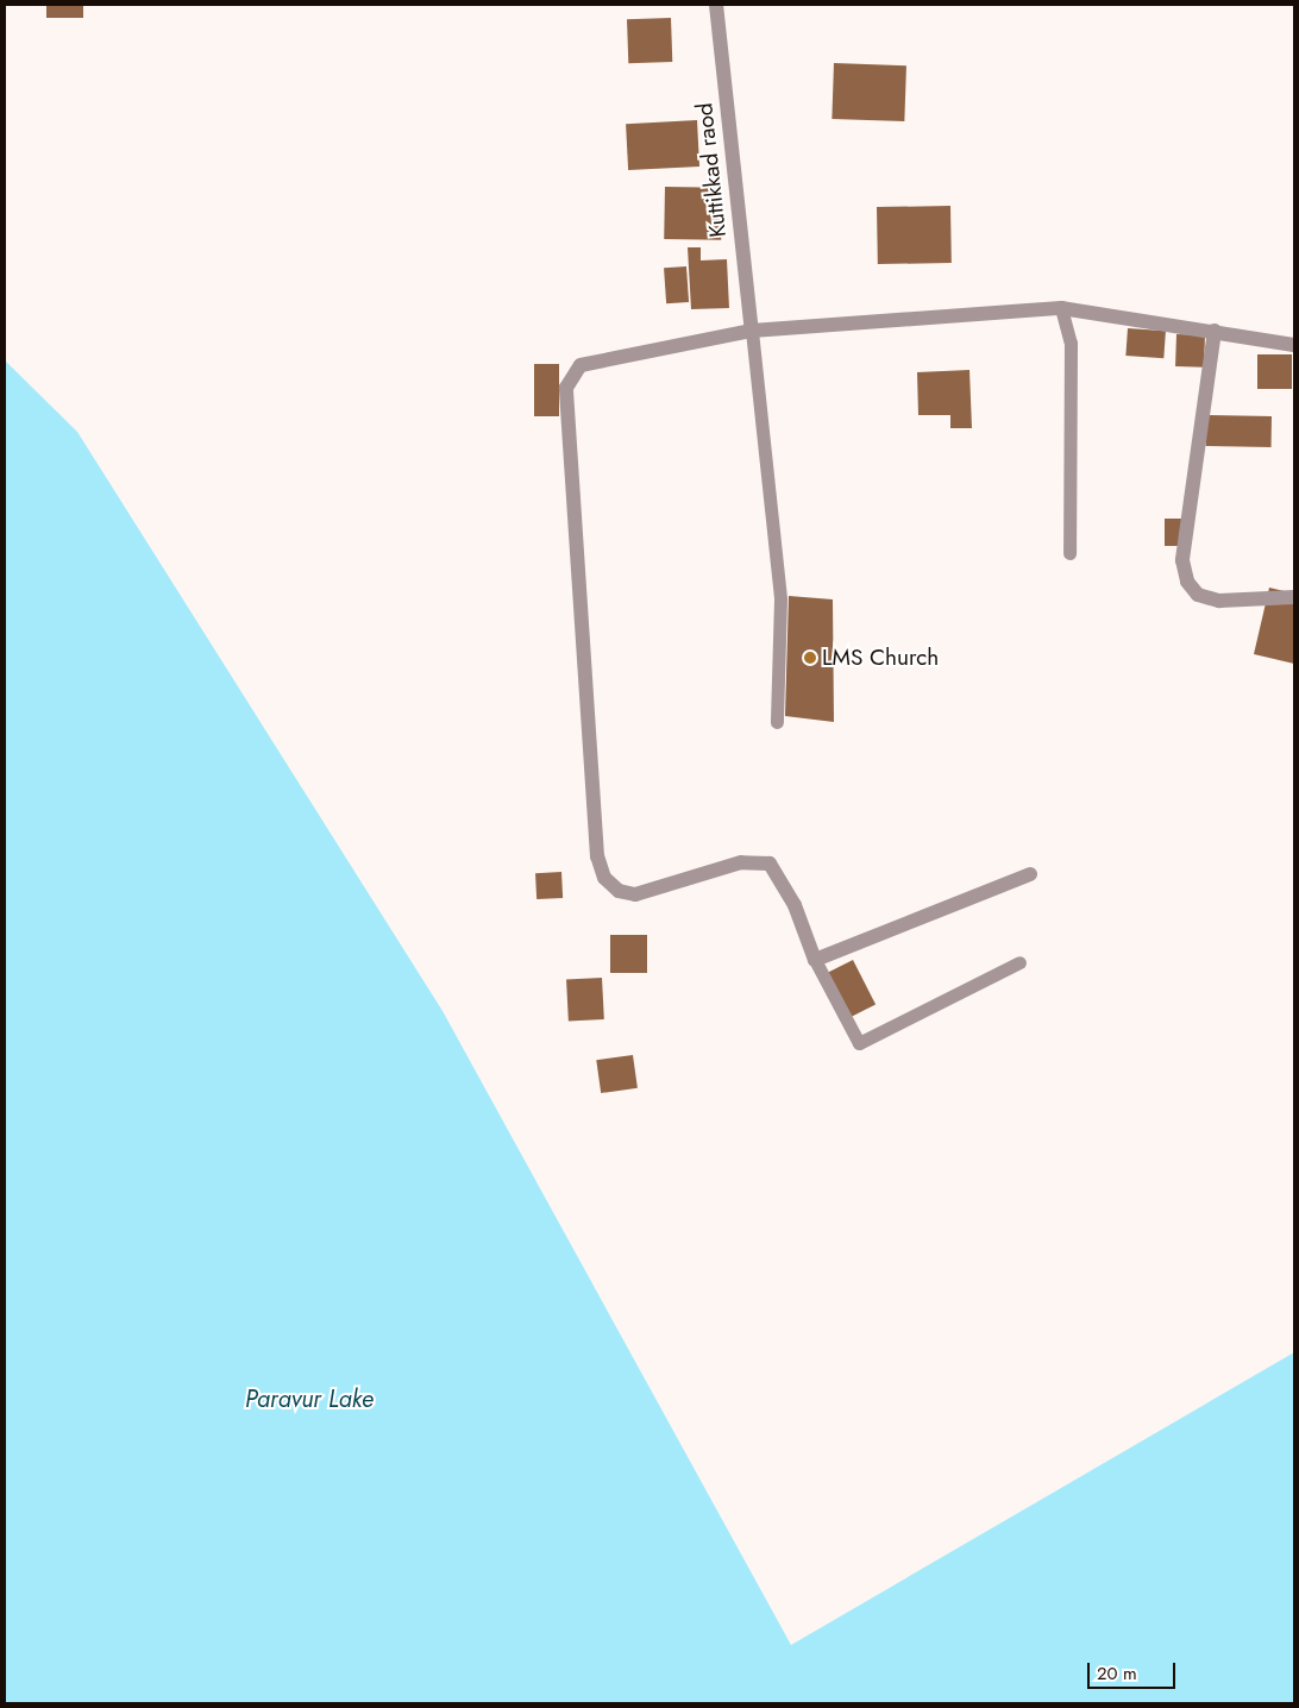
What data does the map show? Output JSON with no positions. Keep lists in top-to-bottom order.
{
  "streets": {
    "street": ["Kuttikkad raod"]
  },
  "water": ["Paravur Lake"],
  "places": ["LMS Church"],
  "scale_bar": "20 m"
}
